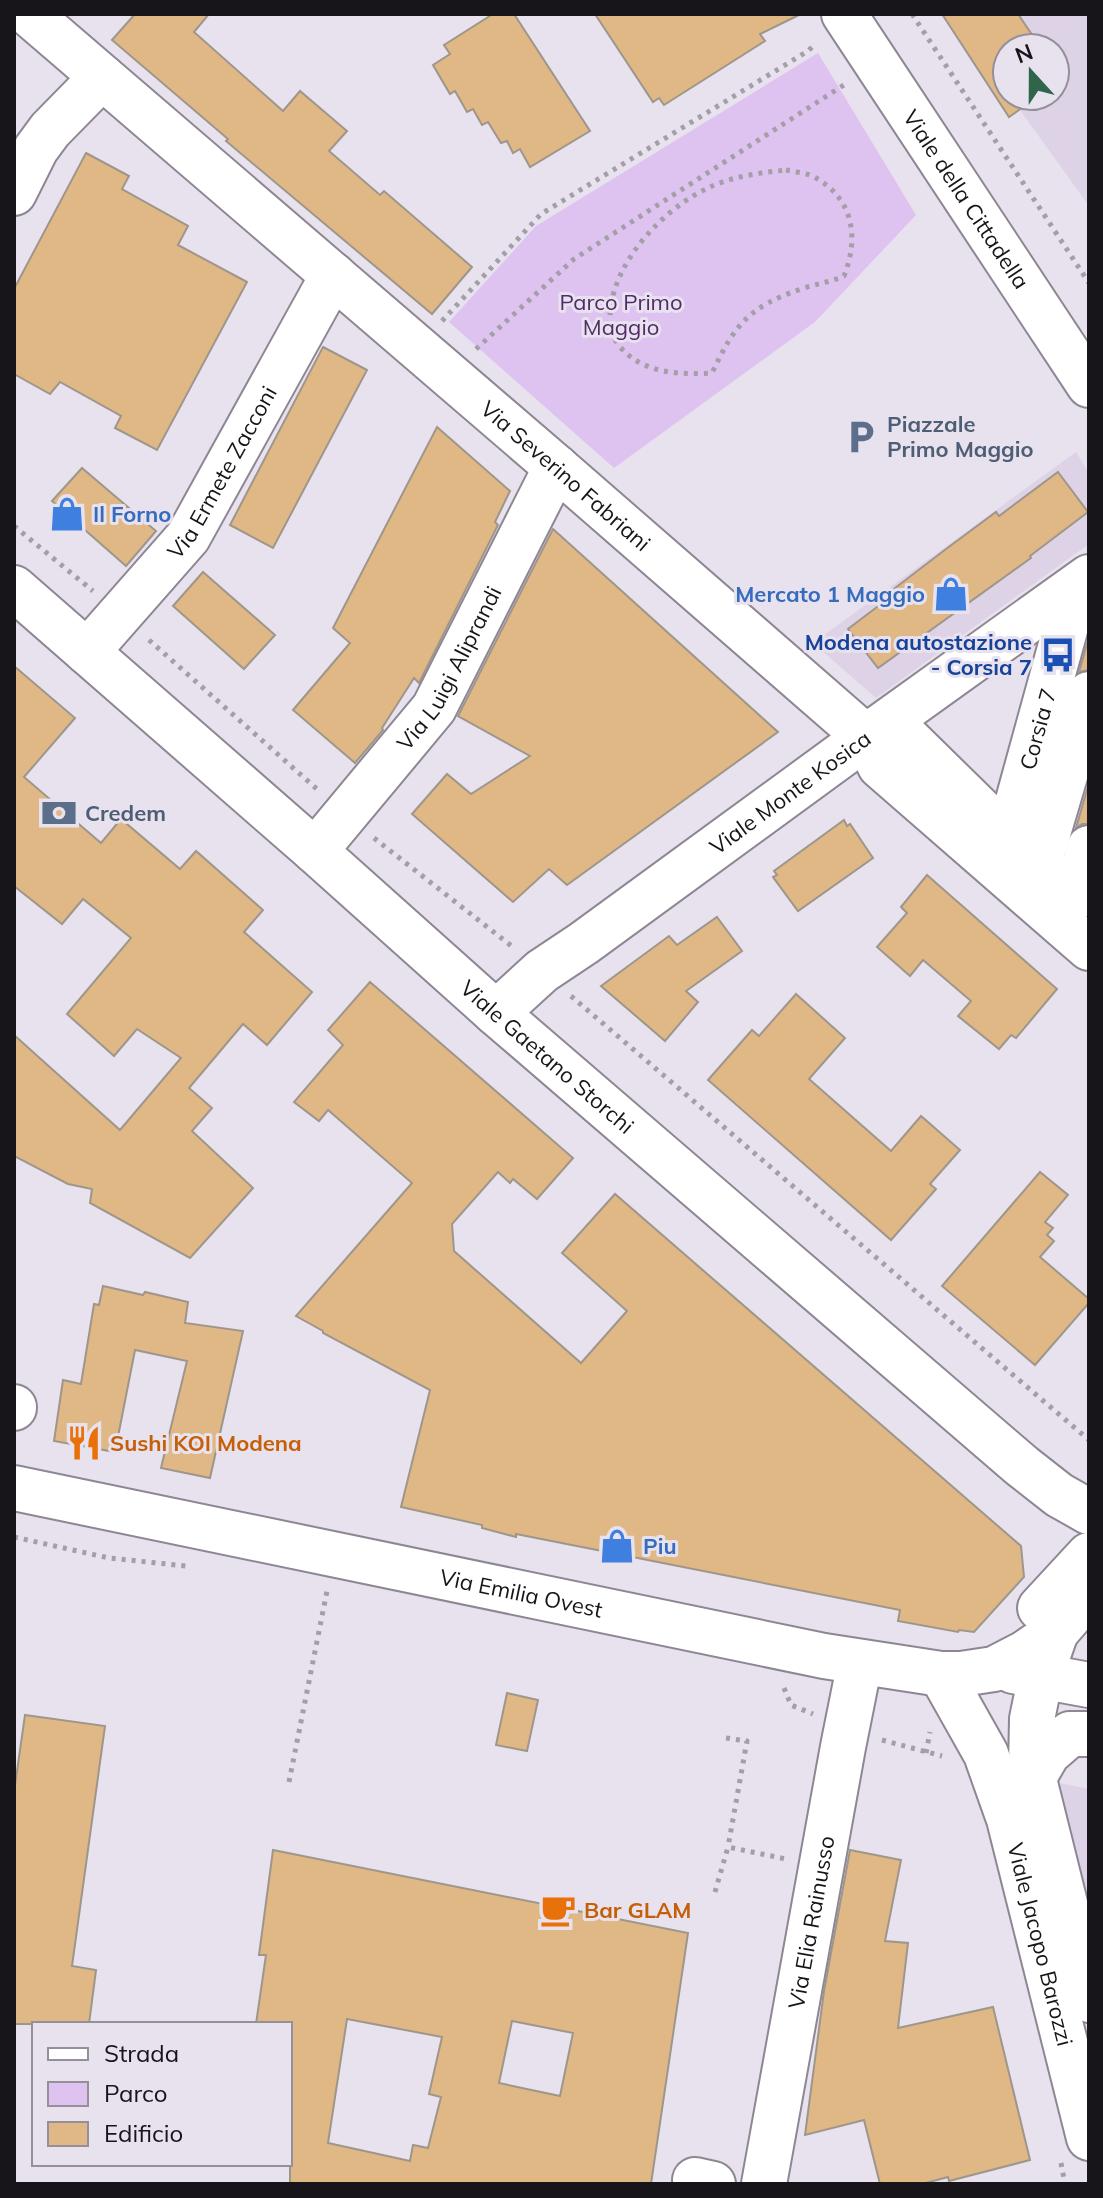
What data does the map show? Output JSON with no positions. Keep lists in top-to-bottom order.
{
  "streets": {
    "street": [
      "Viale della Cittadella",
      "Via Ermete Zacconi",
      "Via Severino Fabriani",
      "Via Luigi Aliprandi",
      "Corsia 7",
      "Viale Monte Kosica",
      "Viale Gaetano Storchi",
      "Via Emilia Ovest",
      "Via Elia Rainusso",
      "Viale Jacopo Barozzi"
    ]
  },
  "crossings": [
    ["Via Ermete Zacconi", "Via Severino Fabriani"],
    ["Via Ermete Zacconi", "Viale Gaetano Storchi"],
    ["Via Severino Fabriani", "Via Luigi Aliprandi"],
    ["Via Severino Fabriani", "Viale Monte Kosica"],
    ["Via Luigi Aliprandi", "Viale Gaetano Storchi"],
    ["Viale Monte Kosica", "Viale Gaetano Storchi"],
    ["Via Emilia Ovest", "Via Elia Rainusso"]
  ],
  "parks": ["Parco Primo Maggio"],
  "places": {
    "parking": ["Piazzale Primo Maggio"],
    "shop": ["Il Forno", "Mercato 1 Maggio", "Piu"],
    "bus stop": ["Modena autostazione - Corsia 7"],
    "bank": ["Credem"],
    "restaurant": ["Sushi KOI Modena"],
    "cafe": ["Bar GLAM"]
  },
  "legend": ["Strada", "Parco", "Edificio"],
  "north": "top"
}
